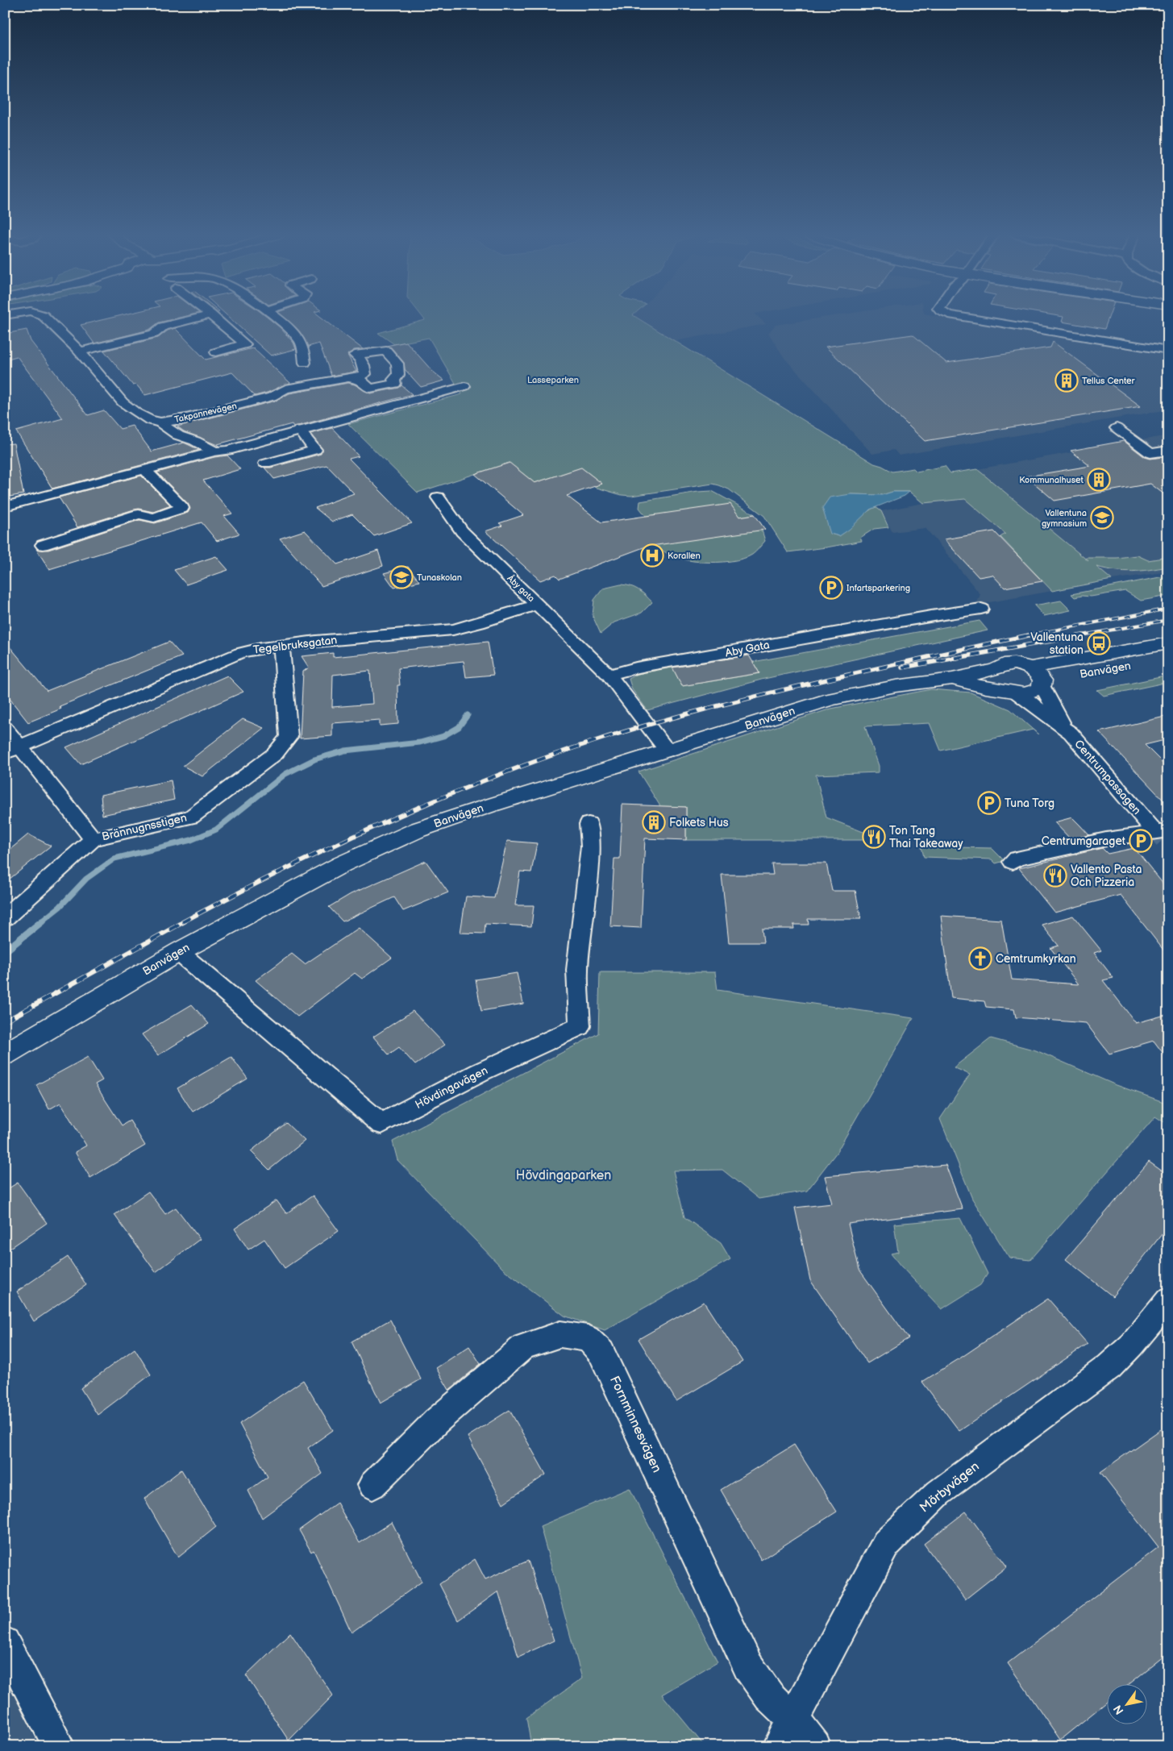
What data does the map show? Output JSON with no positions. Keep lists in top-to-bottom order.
{
  "streets": {
    "street": [
      "Takpannevägen",
      "Åby gata",
      "Tegelbruksgatan",
      "Aby Gata",
      "Banvägen",
      "Centrumpassagen",
      "Brännugnsstigen",
      "Hövdingavägen",
      "Fornminnesvägen",
      "Mörbyvägen"
    ]
  },
  "crossings": [
    ["Åby gata", "Tegelbruksgatan"],
    ["Åby gata", "Aby Gata"],
    ["Tegelbruksgatan", "Brännugnsstigen"],
    ["Banvägen", "Centrumpassagen"],
    ["Banvägen", "Hövdingavägen"],
    ["Fornminnesvägen", "Mörbyvägen"]
  ],
  "parks": ["Lasseparken", "Hövdingaparken"],
  "places": {
    "building": ["Tellus Center", "Kommunalhuset", "Folkets Hus"],
    "school or university": ["Vallentuna gymnasium", "Tunaskolan"],
    "hospital": ["Korallen"],
    "parking": ["Infartsparkering", "Tuna Torg", "Centrumgaraget"],
    "bus stop": ["Vallentuna station"],
    "restaurant": ["Ton Tang Thai Takeaway", "Vallento Pasta Och Pizzeria"],
    "church": ["Cemtrumkyrkan"]
  },
  "north": "bottom left"
}
